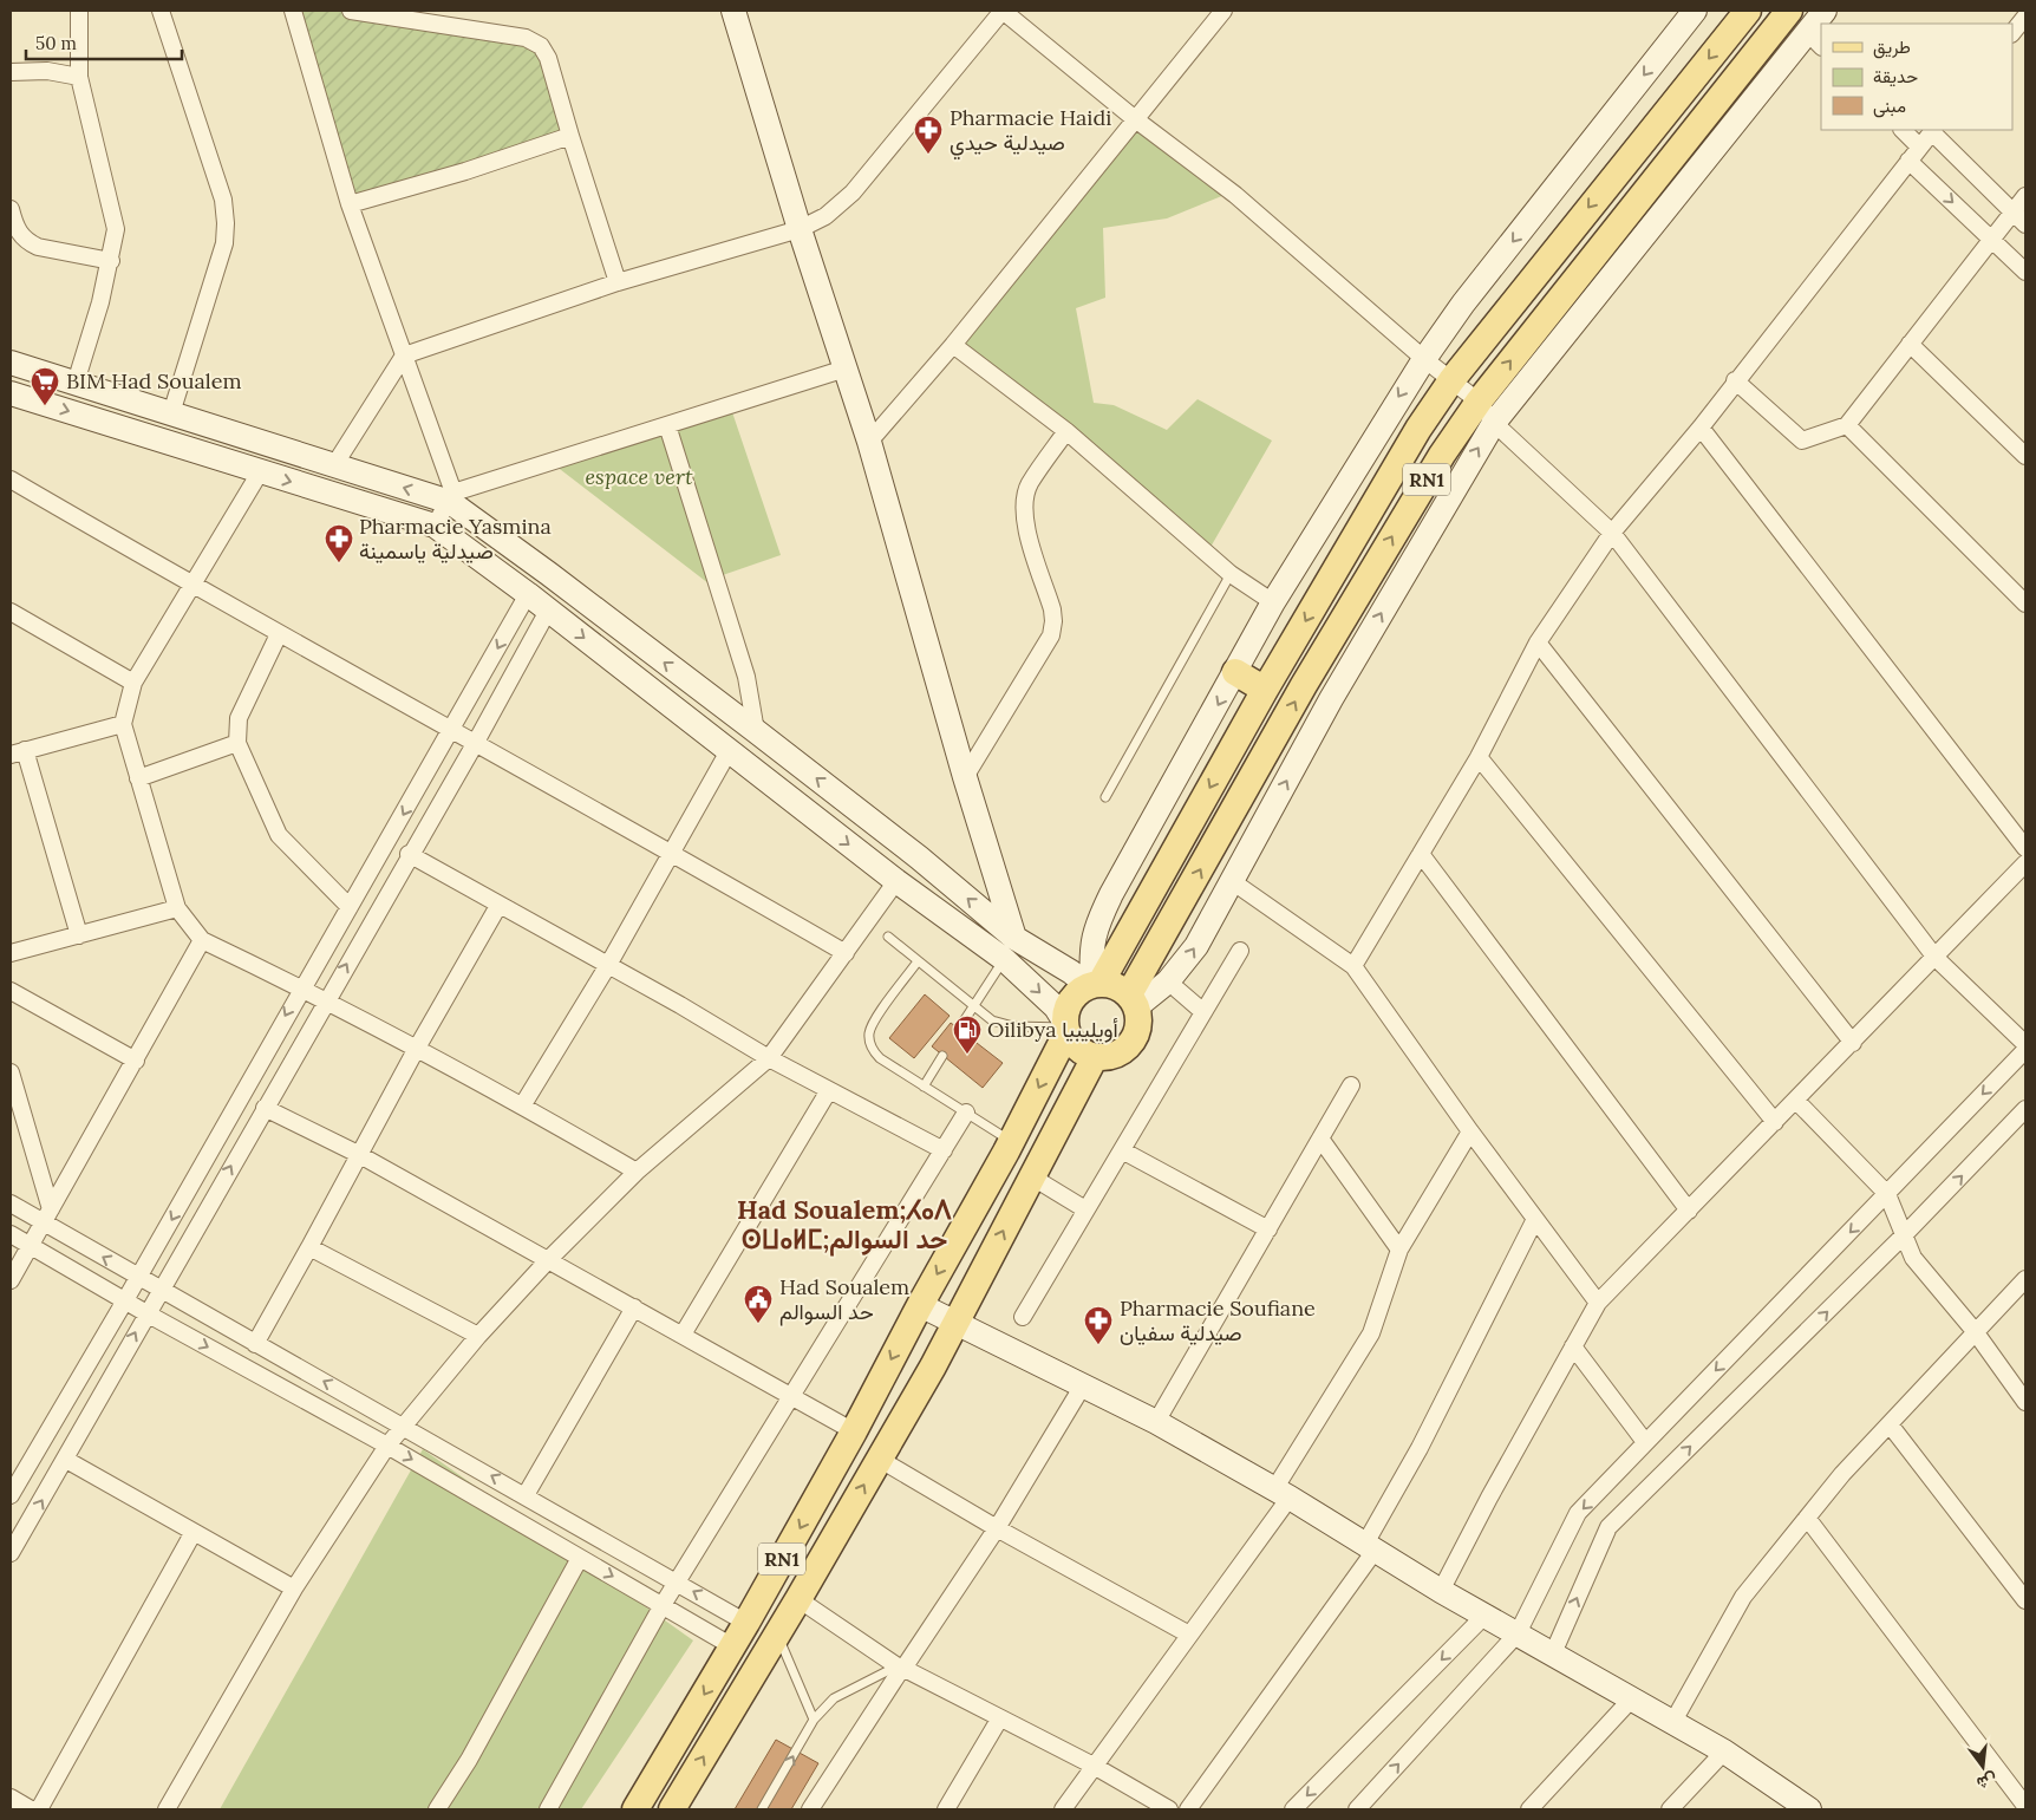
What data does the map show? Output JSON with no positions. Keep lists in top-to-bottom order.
{
  "streets": {
    "main road": ["RN1"]
  },
  "districts": ["Had Soualem;ⵃⴰⴷ ⵙⵡⴰⵍⵎ;حد السوالم"],
  "parks": ["espace vert"],
  "places": {
    "pharmacy": ["Pharmacie Haidi صيدلية حيدي", "Pharmacie Yasmina صيدلية ياسمينة", "Pharmacie Soufiane صيدلية سفيان"],
    "supermarket": ["BIM Had Soualem"],
    "fuel station": ["Oilibya أويليبيا"],
    "public building": ["Had Soualem حد السوالم"]
  },
  "legend": ["طريق", "حديقة", "مبنى"],
  "scale_bar": "50 m",
  "north": "bottom"
}
